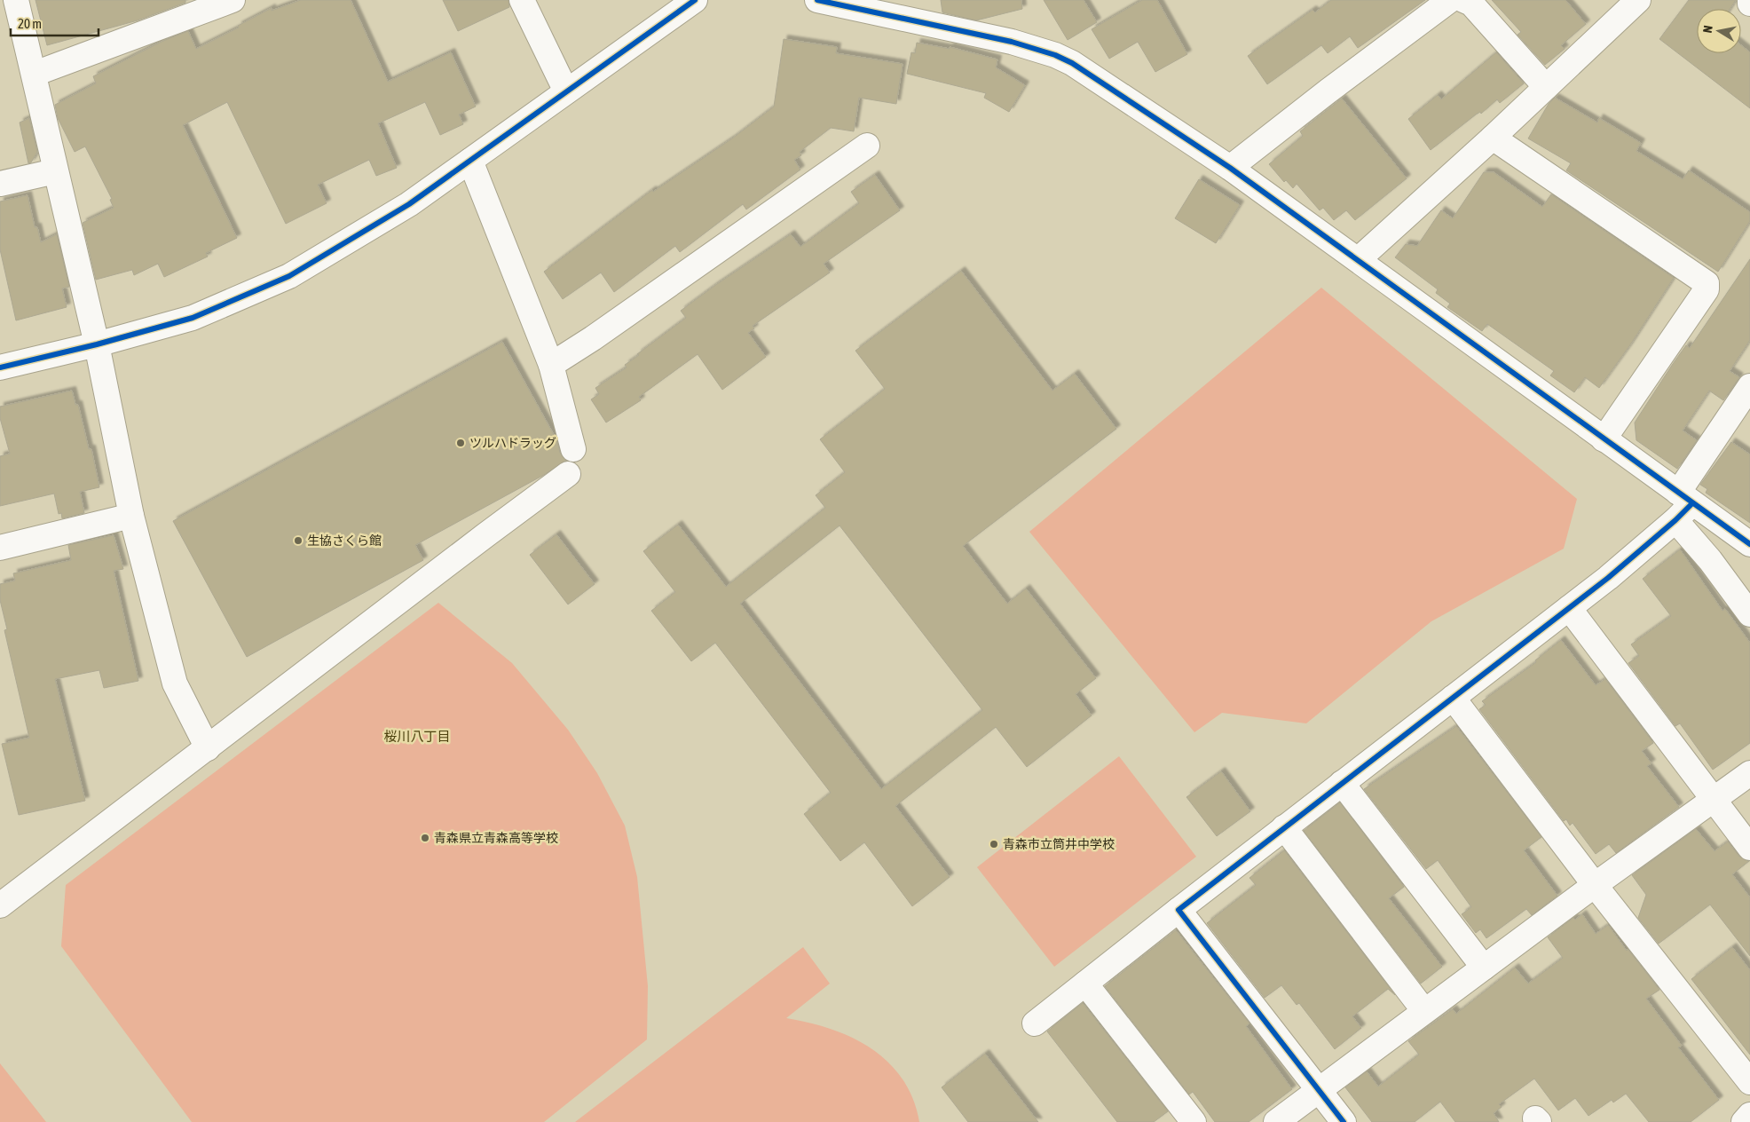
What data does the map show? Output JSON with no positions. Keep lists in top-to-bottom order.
{
  "districts": ["桜川八丁目"],
  "places": [
    "ツルハドラッグ",
    "生協さくら館",
    "青森県立青森高等学校",
    "青森市立筒井中学校"
  ],
  "scale_bar": "20 m",
  "north": "left"
}
